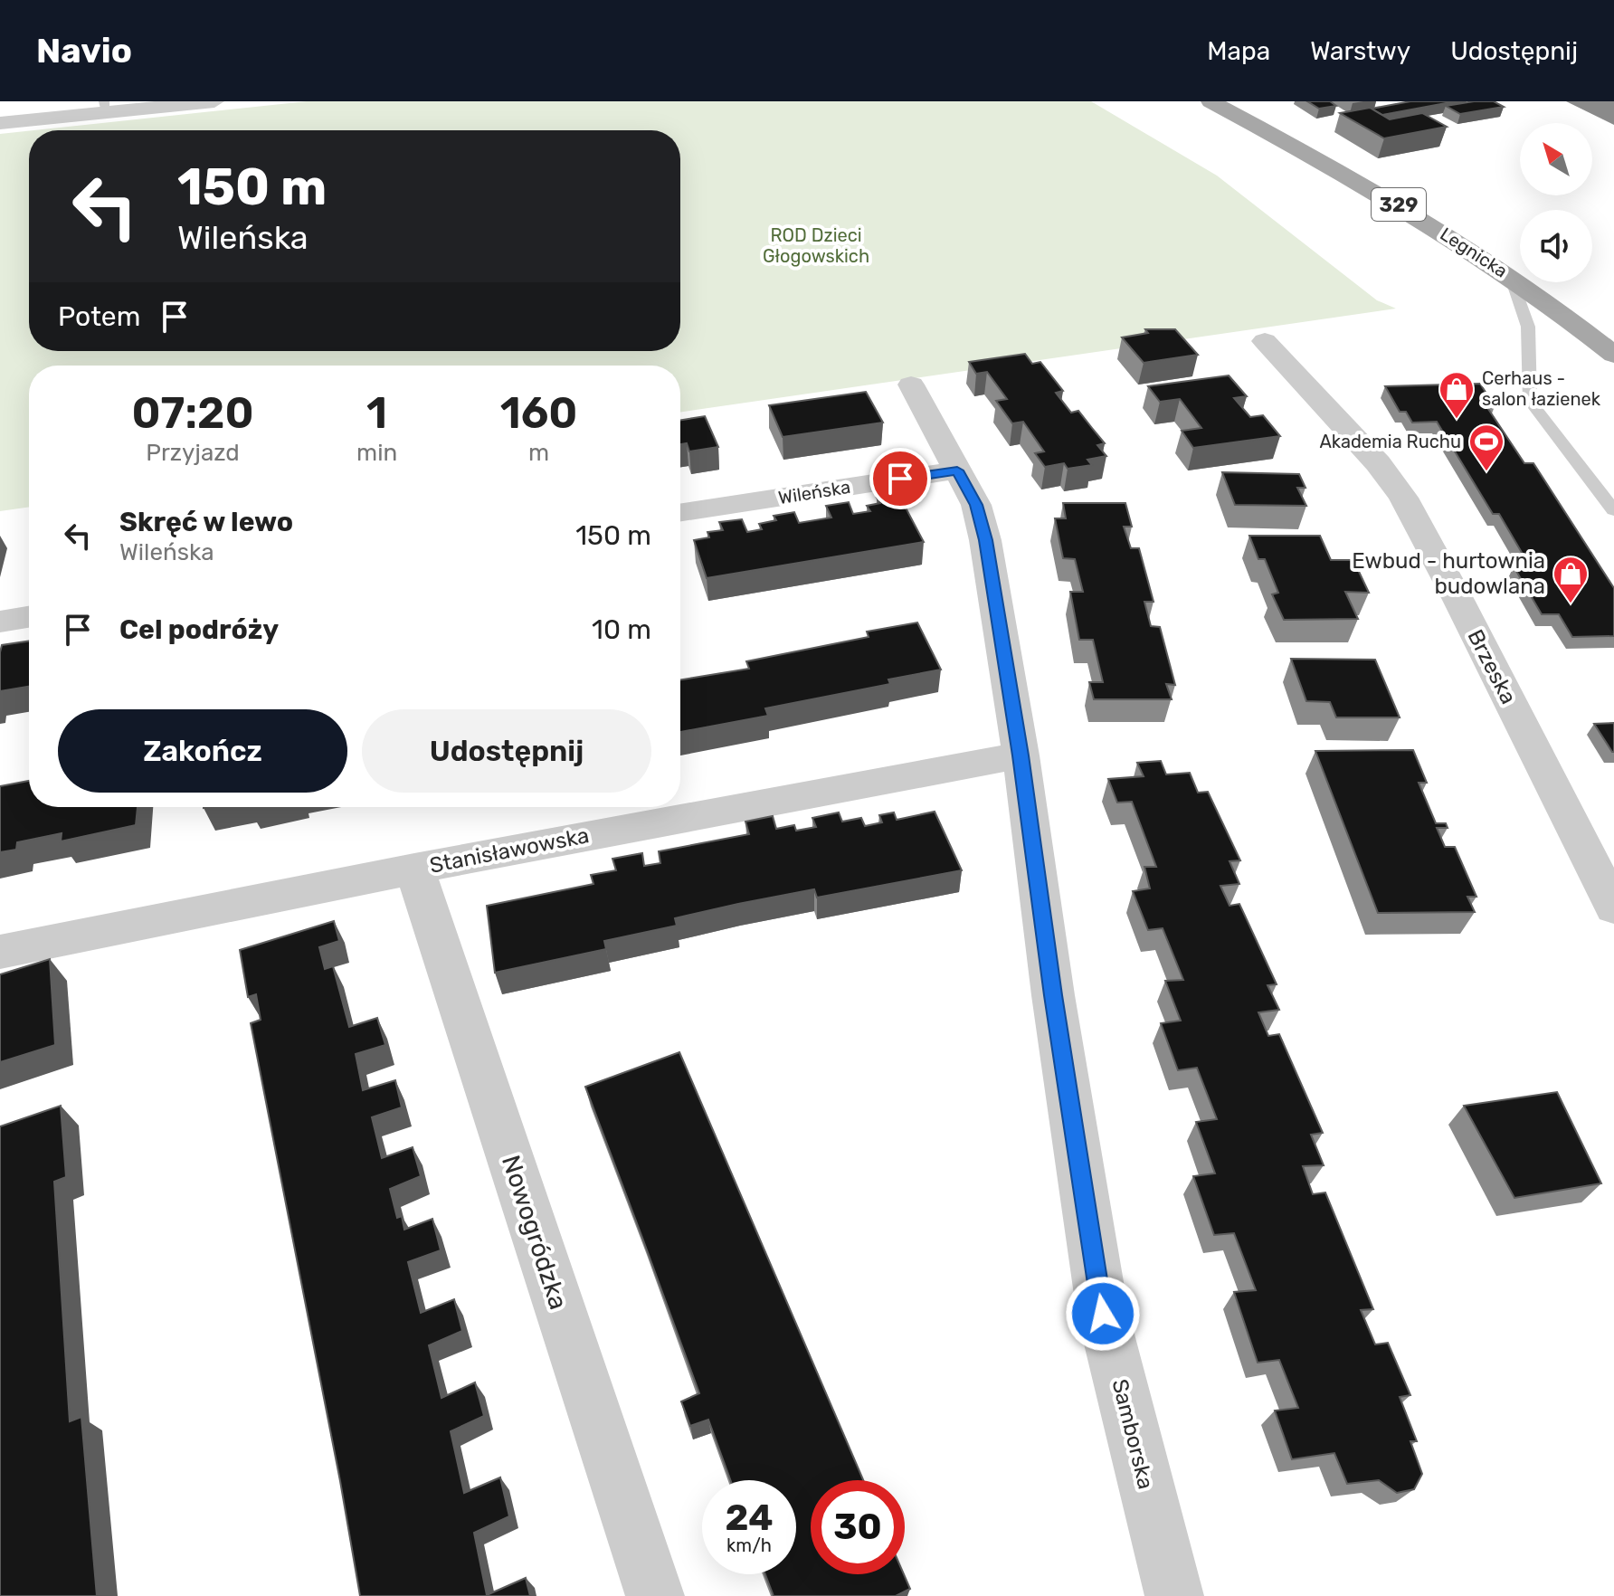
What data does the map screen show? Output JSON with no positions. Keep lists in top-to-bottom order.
{
  "streets": {
    "main road": ["329", "Legnicka"],
    "street": [
      "Wileńska",
      "Brzeska",
      "Stanisławowska",
      "Nowogródzka",
      "Samborska"
    ]
  },
  "crossings": [
    ["Wileńska", "Samborska"],
    ["Stanisławowska", "Nowogródzka"],
    ["Stanisławowska", "Samborska"]
  ],
  "parks": ["ROD Dzieci Głogowskich"],
  "places": {
    "shop": ["Cerhaus - salon łazienek", "Ewbud - hurtownia budowlana"],
    "sports": ["Akademia Ruchu"]
  },
  "north": "top left",
  "page": {
    "header": "Navio",
    "nav": ["Mapa", "Warstwy", "Udostępnij"],
    "turn": ["150 m", "Wileńska"],
    "then": "Potem",
    "eta": [
      "07:20",
      "Przyjazd",
      "1",
      "min",
      "160",
      "m"
    ],
    "list": [
      {
        "name": "Skręć w lewo",
        "note": "Wileńska",
        "value": "150 m"
      },
      {
        "name": "Cel podróży",
        "value": "10 m"
      }
    ],
    "buttons": ["Zakończ", "Udostępnij"],
    "speed": "24 km/h",
    "limit": "30"
  }
}
